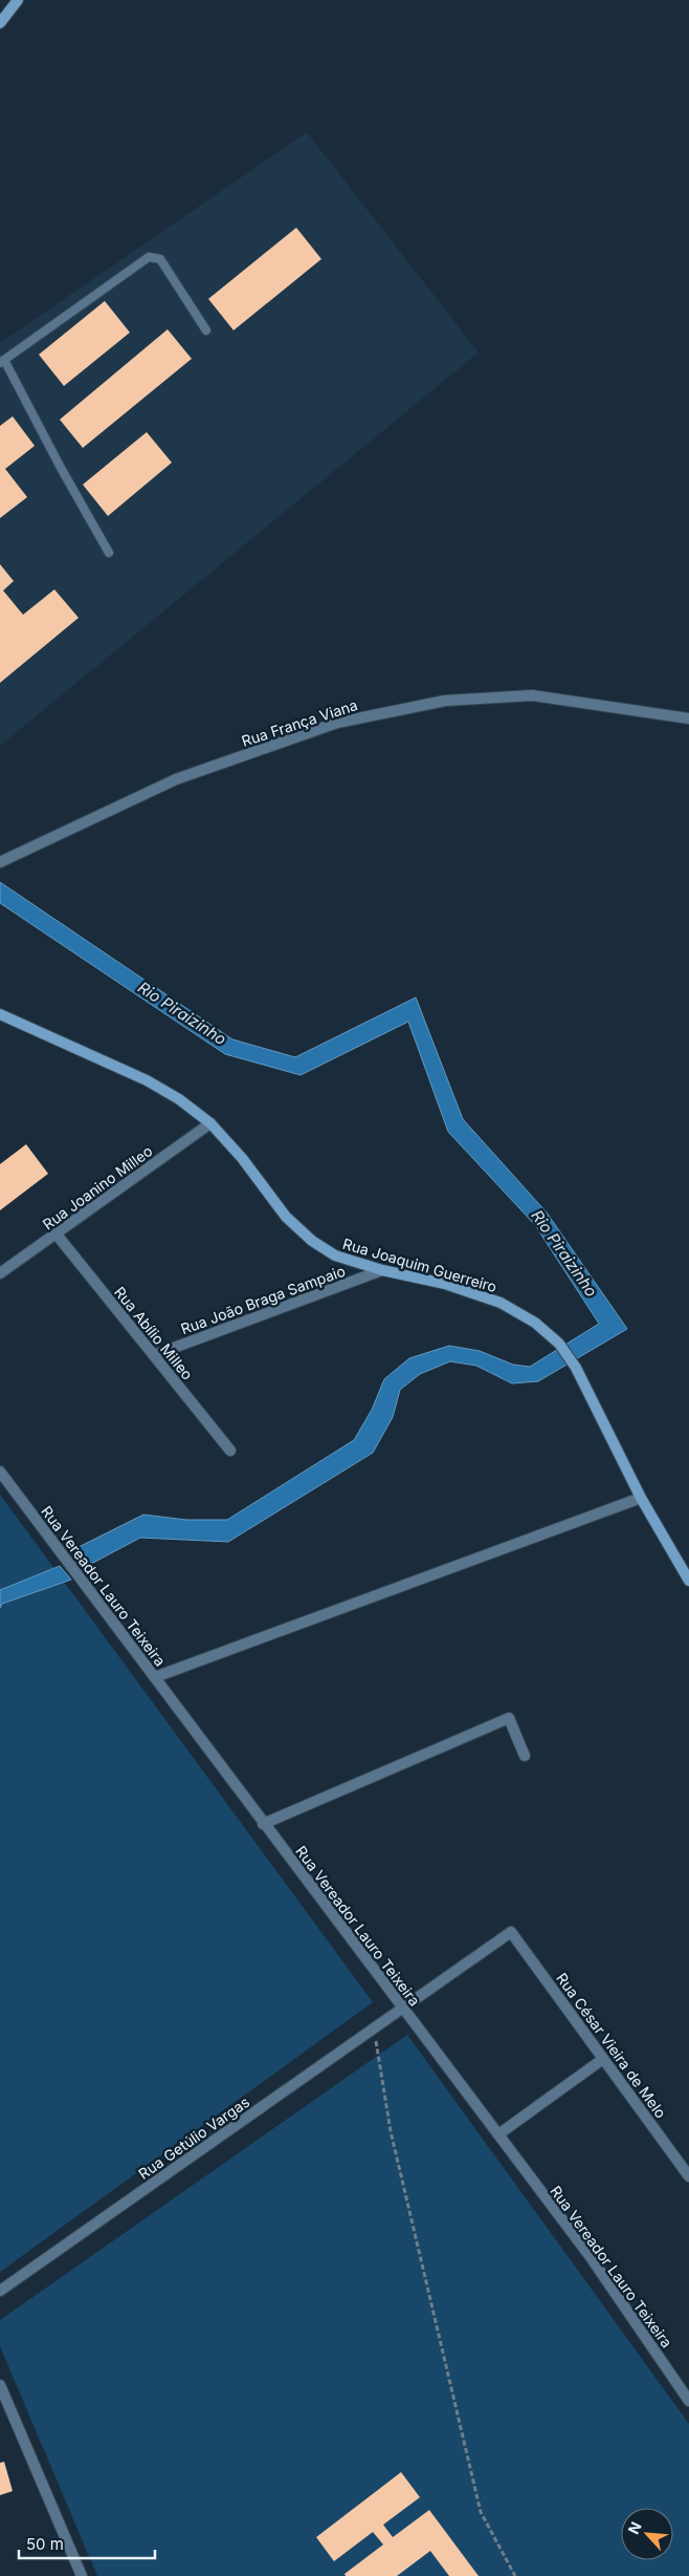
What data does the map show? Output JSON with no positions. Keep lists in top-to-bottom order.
{
  "streets": {
    "street": [
      "Rua França Viana",
      "Rua Joanino Milleo",
      "Rua Joaquim Guerreiro",
      "Rua João Braga Sampaio",
      "Rua Abílio Milleo",
      "Rua Vereador Lauro Teixeira",
      "Rua César Vieira de Melo",
      "Rua Getúlio Vargas"
    ]
  },
  "crossings": [
    ["Rua Joanino Milleo", "Rua Joaquim Guerreiro"],
    ["Rua Joanino Milleo", "Rua Abílio Milleo"],
    ["Rua Joaquim Guerreiro", "Rua João Braga Sampaio"],
    ["Rua João Braga Sampaio", "Rua Abílio Milleo"],
    ["Rua Vereador Lauro Teixeira", "Rua Getúlio Vargas"],
    ["Rua César Vieira de Melo", "Rua Getúlio Vargas"]
  ],
  "water": ["Rio Piraizinho"],
  "scale_bar": "50 m",
  "north": "top left"
}
